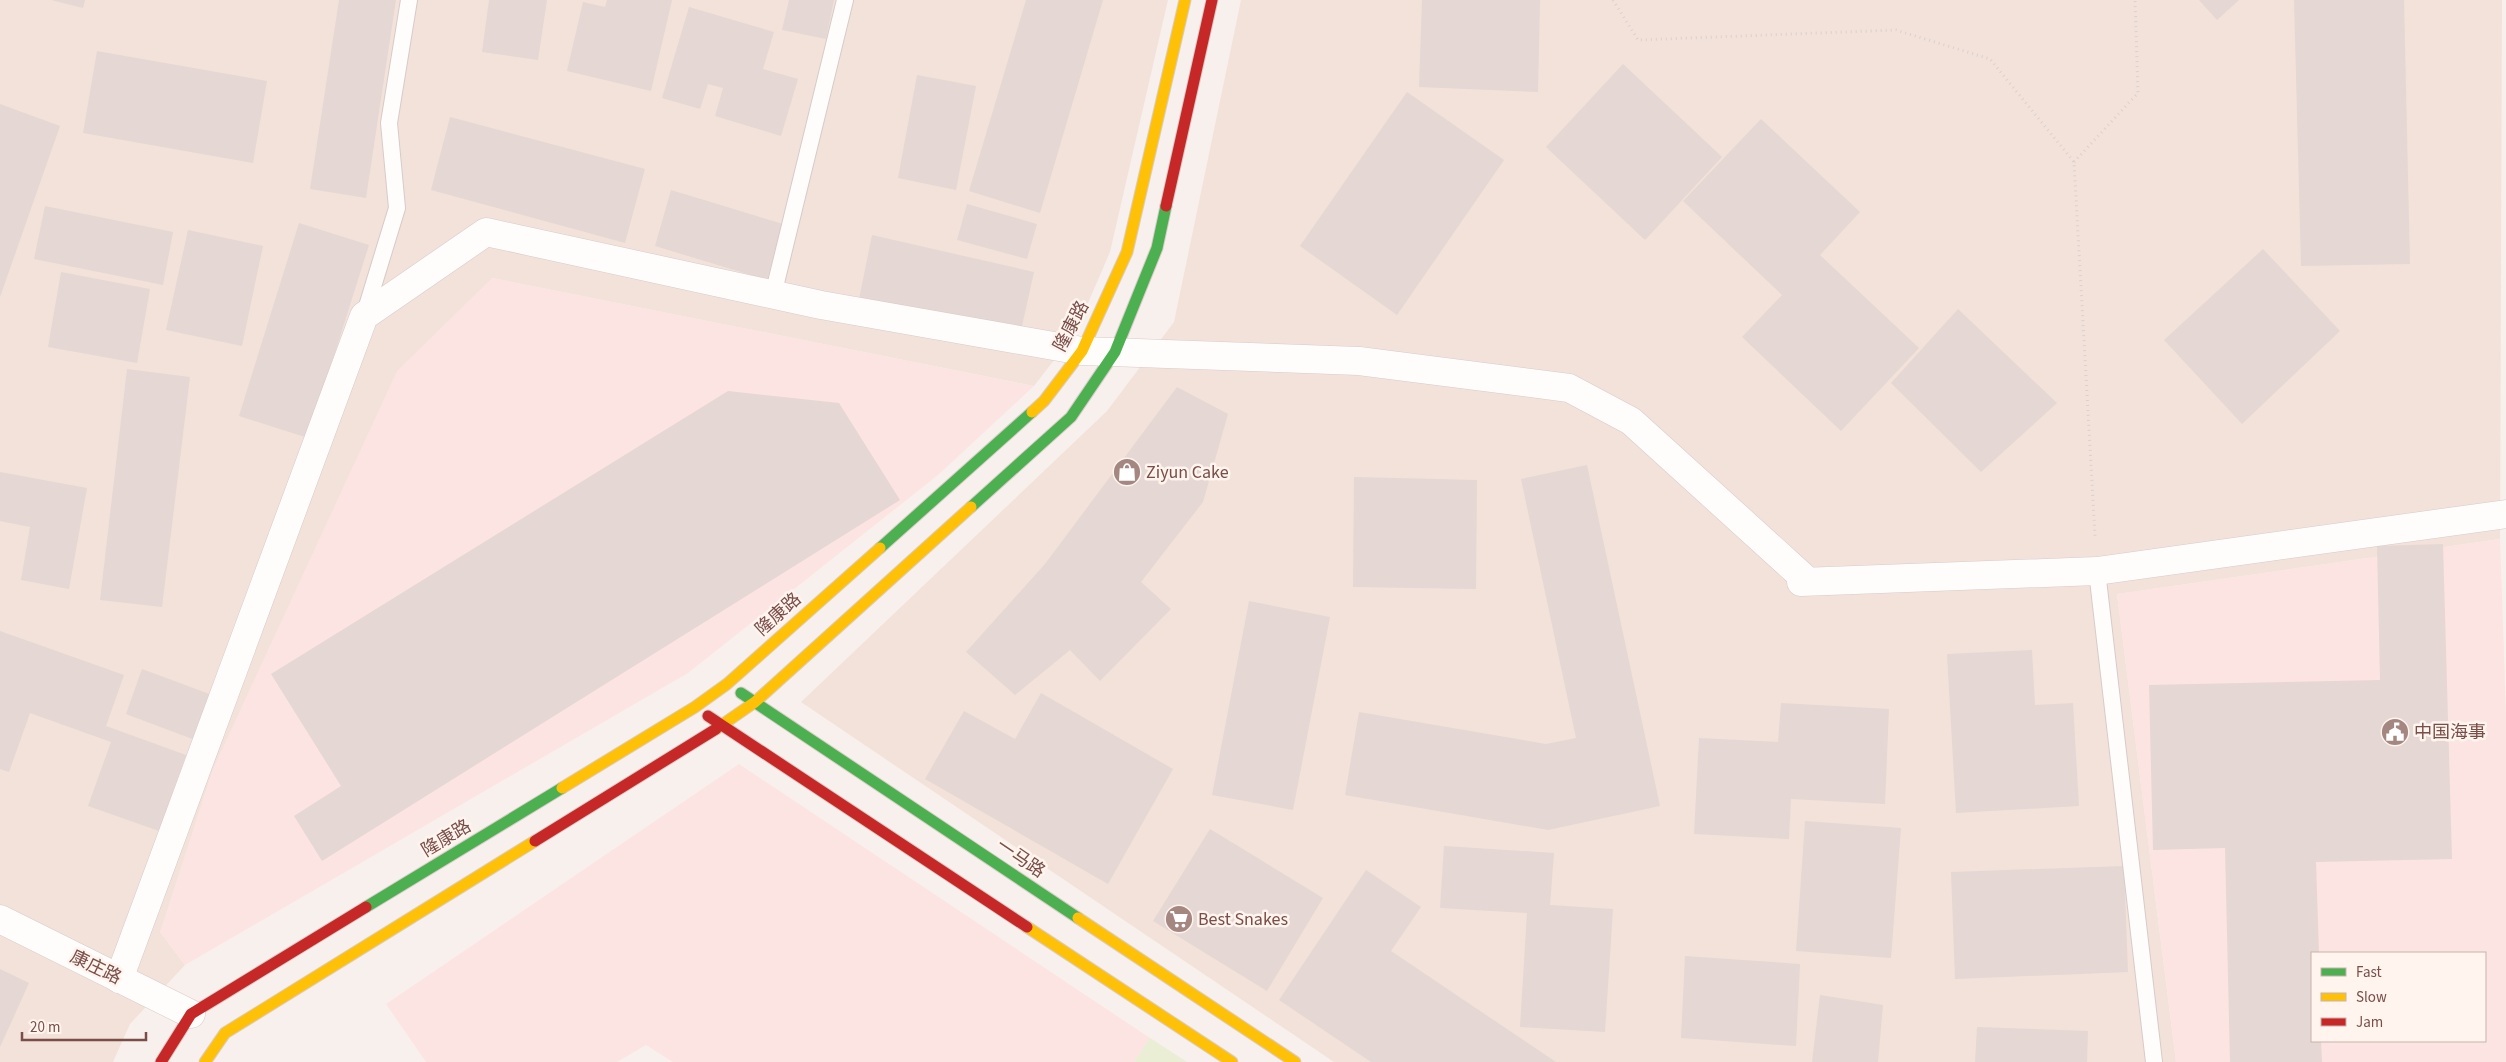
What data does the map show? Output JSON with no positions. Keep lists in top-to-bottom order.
{
  "streets": {
    "main road": ["隆康路", "一马路"],
    "street": ["康庄路"]
  },
  "crossings": [
    ["隆康路", "一马路"],
    ["隆康路", "康庄路"]
  ],
  "places": {
    "shop": ["Ziyun Cake"],
    "public building": ["中国海事"],
    "supermarket": ["Best Snakes"]
  },
  "legend": ["Fast", "Slow", "Jam"],
  "scale_bar": "20 m"
}
